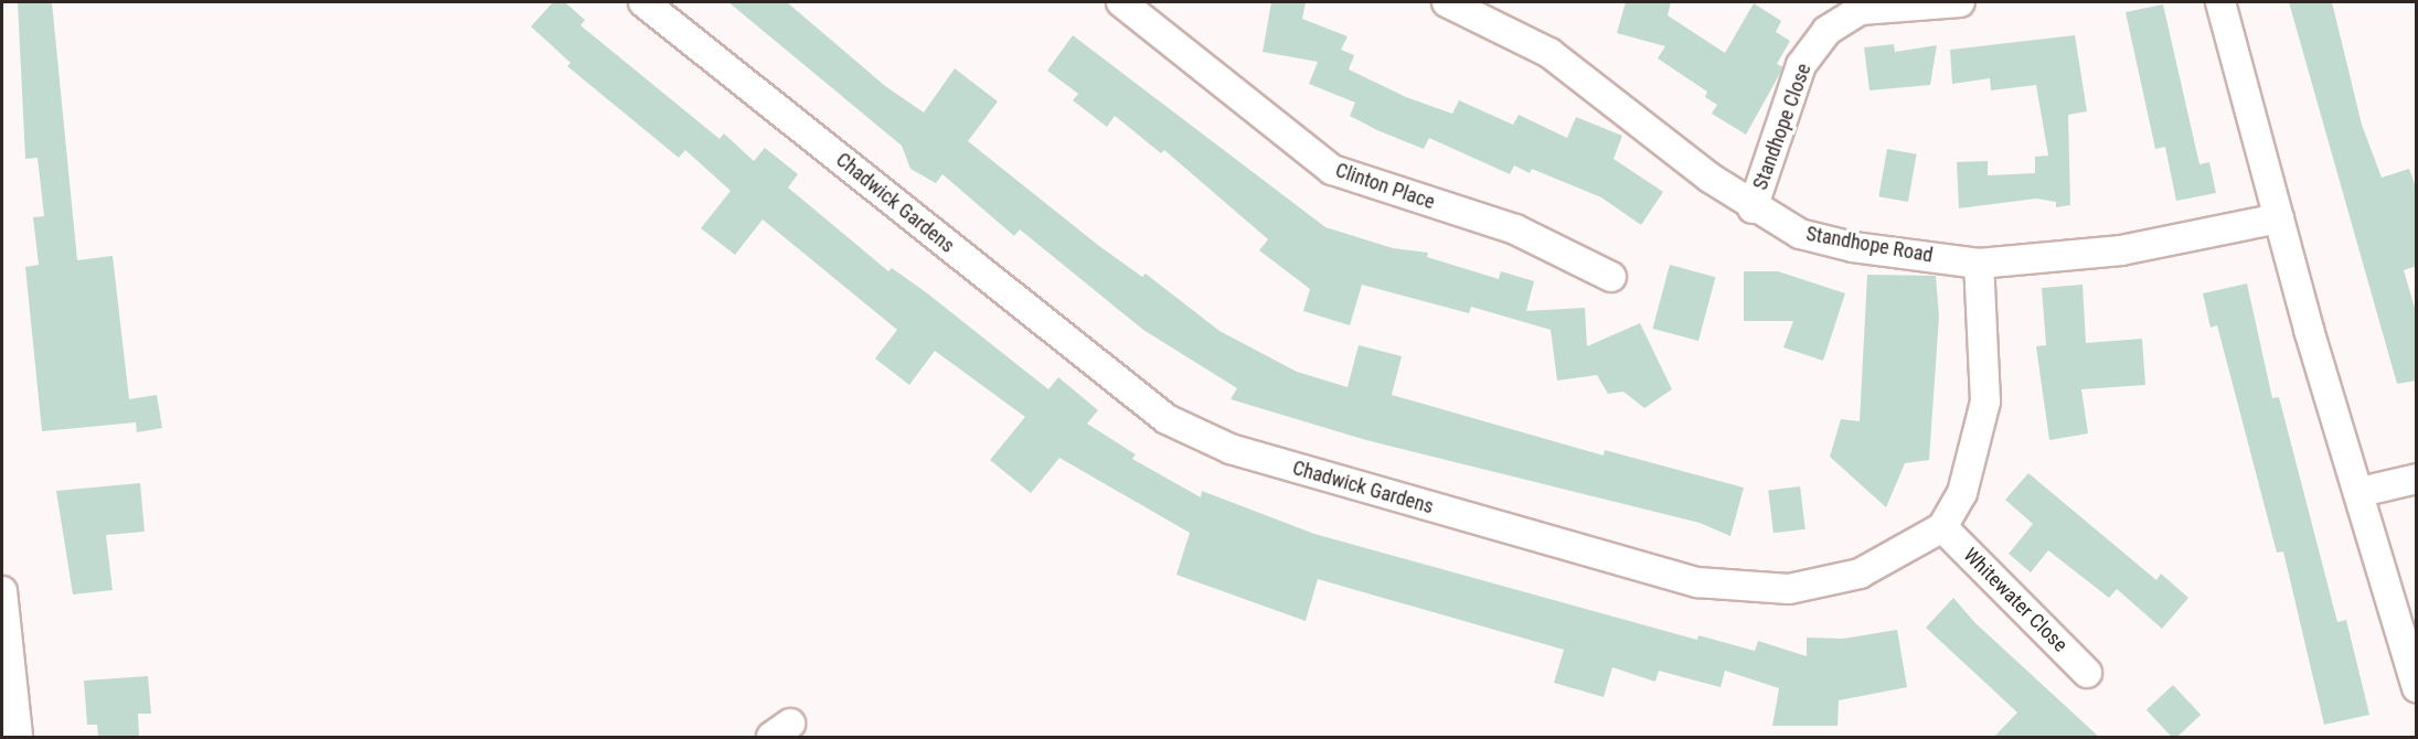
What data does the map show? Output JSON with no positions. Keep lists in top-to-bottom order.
{
  "streets": {
    "street": [
      "Standhope Close",
      "Clinton Place",
      "Chadwick Gardens",
      "Standhope Road",
      "Whitewater Close"
    ]
  },
  "crossings": [
    ["Standhope Close", "Standhope Road"],
    ["Chadwick Gardens", "Whitewater Close"]
  ]
}
